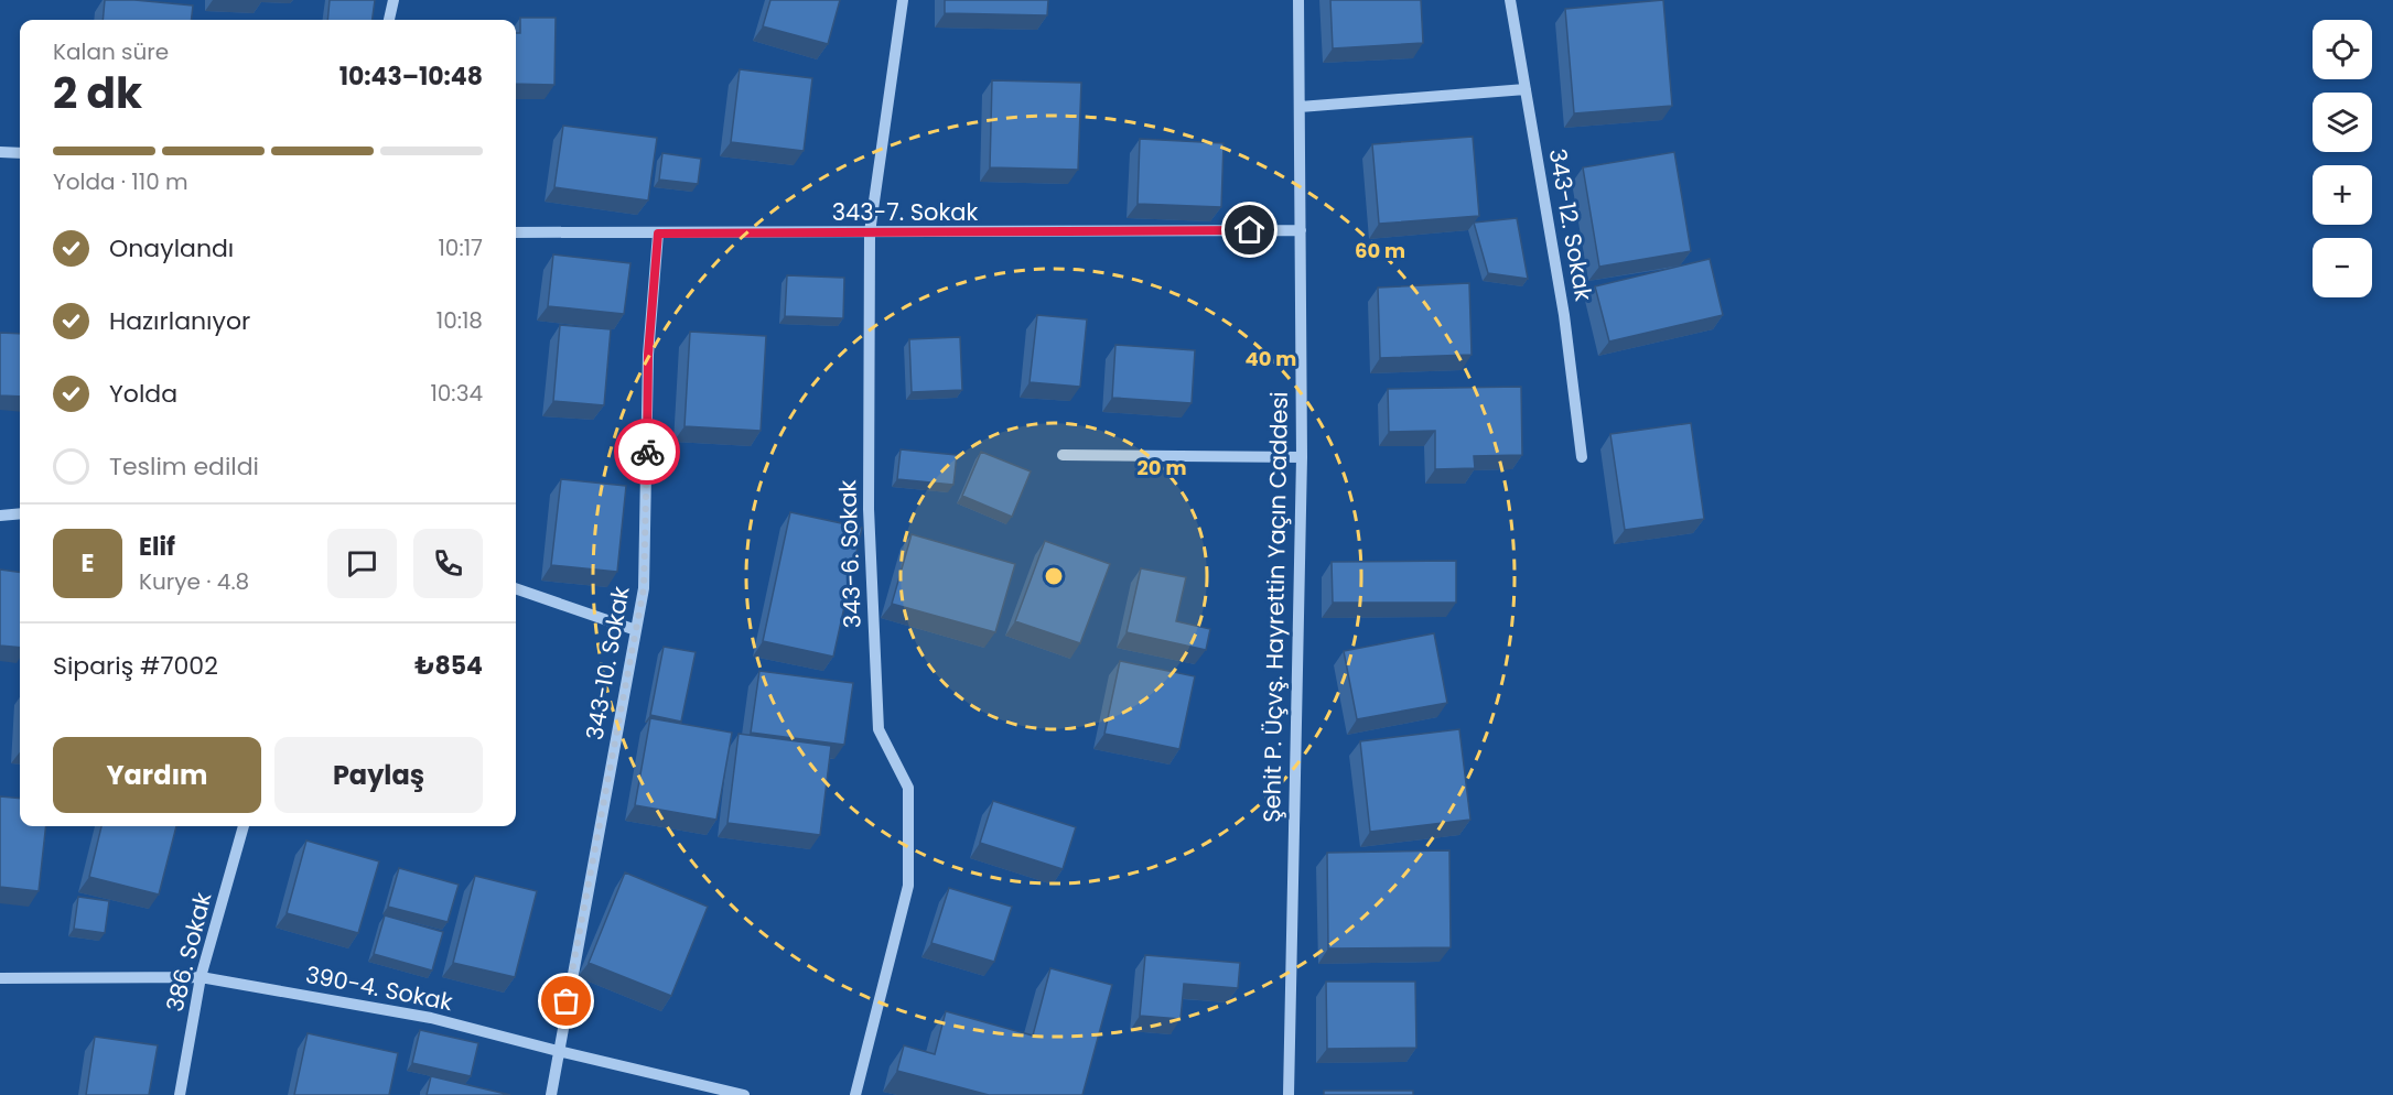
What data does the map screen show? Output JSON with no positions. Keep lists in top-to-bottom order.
{
  "streets": {
    "street": [
      "343-7. Sokak",
      "343-12. Sokak",
      "343-6. Sokak",
      "Şehit P. Üçvş. Hayrettin Yaçın Caddesi",
      "343-10. Sokak",
      "386. Sokak",
      "390-4. Sokak"
    ]
  },
  "crossings": [
    ["343-7. Sokak", "343-6. Sokak"],
    ["343-7. Sokak", "Şehit P. Üçvş. Hayrettin Yaçın Caddesi"],
    ["343-7. Sokak", "343-10. Sokak"],
    ["343-10. Sokak", "390-4. Sokak"],
    ["386. Sokak", "390-4. Sokak"]
  ],
  "page": {
    "map_buttons": ["+", "−"],
    "heading": ["2 dk", "Kalan süre", "10:43–10:48"],
    "panel": [
      "Elif",
      "Kurye · 4.8",
      "Sipariş #7002",
      "₺854"
    ],
    "bar": "Yolda · 110 m",
    "list": [
      ["Onaylandı", "10:17"],
      ["Hazırlanıyor", "10:18"],
      ["Yolda", "10:34"],
      "Teslim edildi"
    ],
    "round": "E",
    "buttons": ["Yardım", "Paylaş"]
  },
  "rings": ["60 m", "40 m", "20 m"]
}
